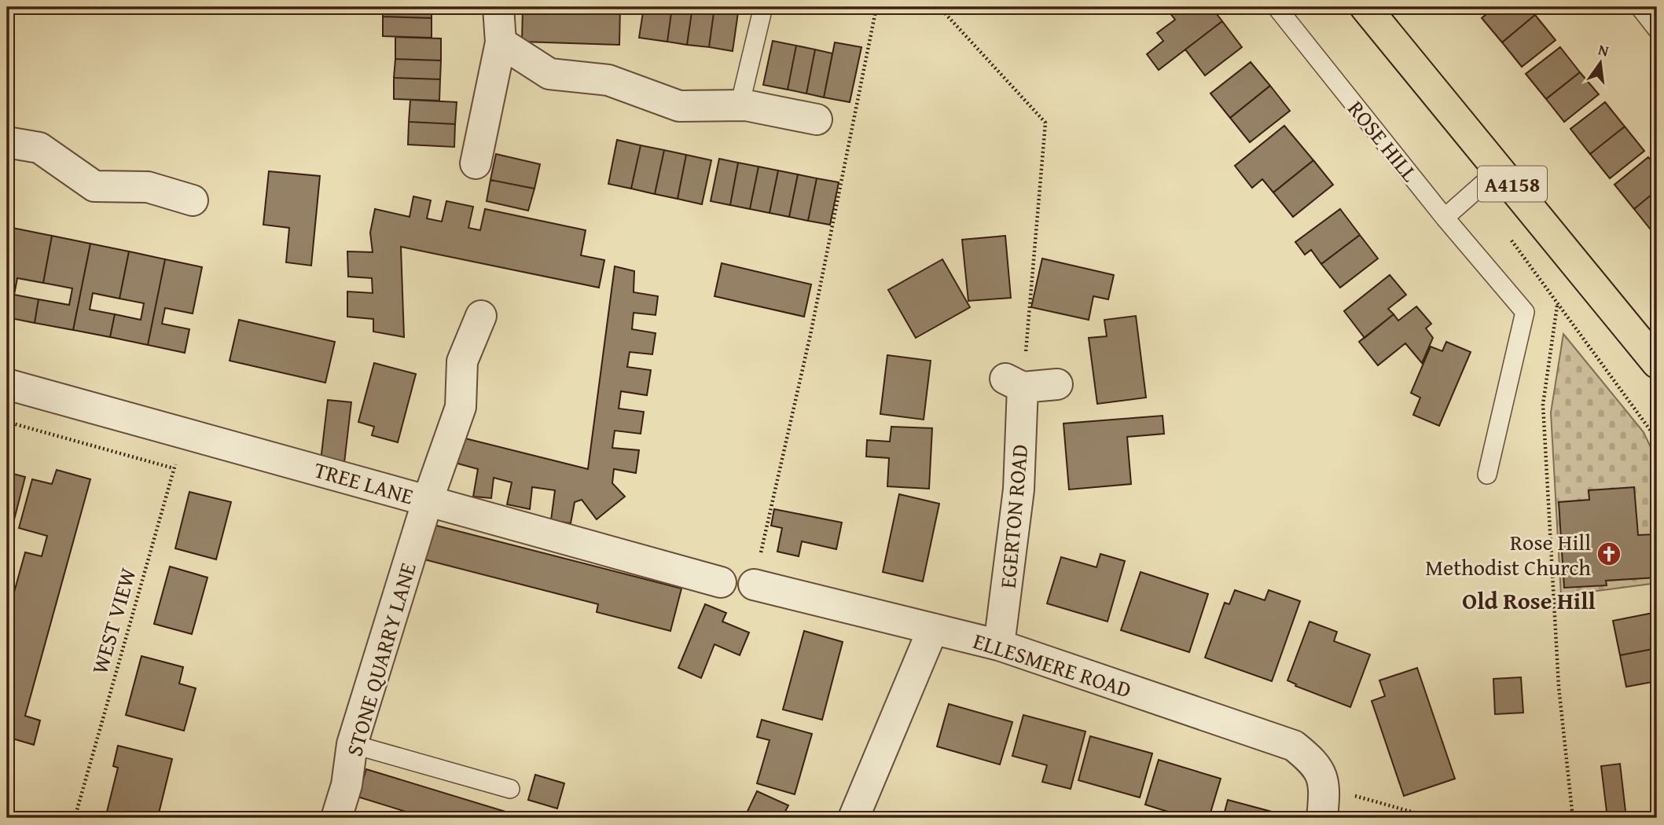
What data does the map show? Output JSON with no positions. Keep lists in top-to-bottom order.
{
  "streets": {
    "main road": ["A4158"],
    "street": [
      "TREE LANE",
      "EGERTON ROAD",
      "STONE QUARRY LANE",
      "ELLESMERE ROAD"
    ],
    "lane": ["ROSE HILL"],
    "path": ["WEST VIEW"]
  },
  "crossings": [
    ["TREE LANE", "WEST VIEW"],
    ["TREE LANE", "STONE QUARRY LANE"],
    ["EGERTON ROAD", "ELLESMERE ROAD"]
  ],
  "districts": ["Old Rose Hill"],
  "places": {
    "church": ["Rose Hill Methodist Church"]
  },
  "north": "top"
}
